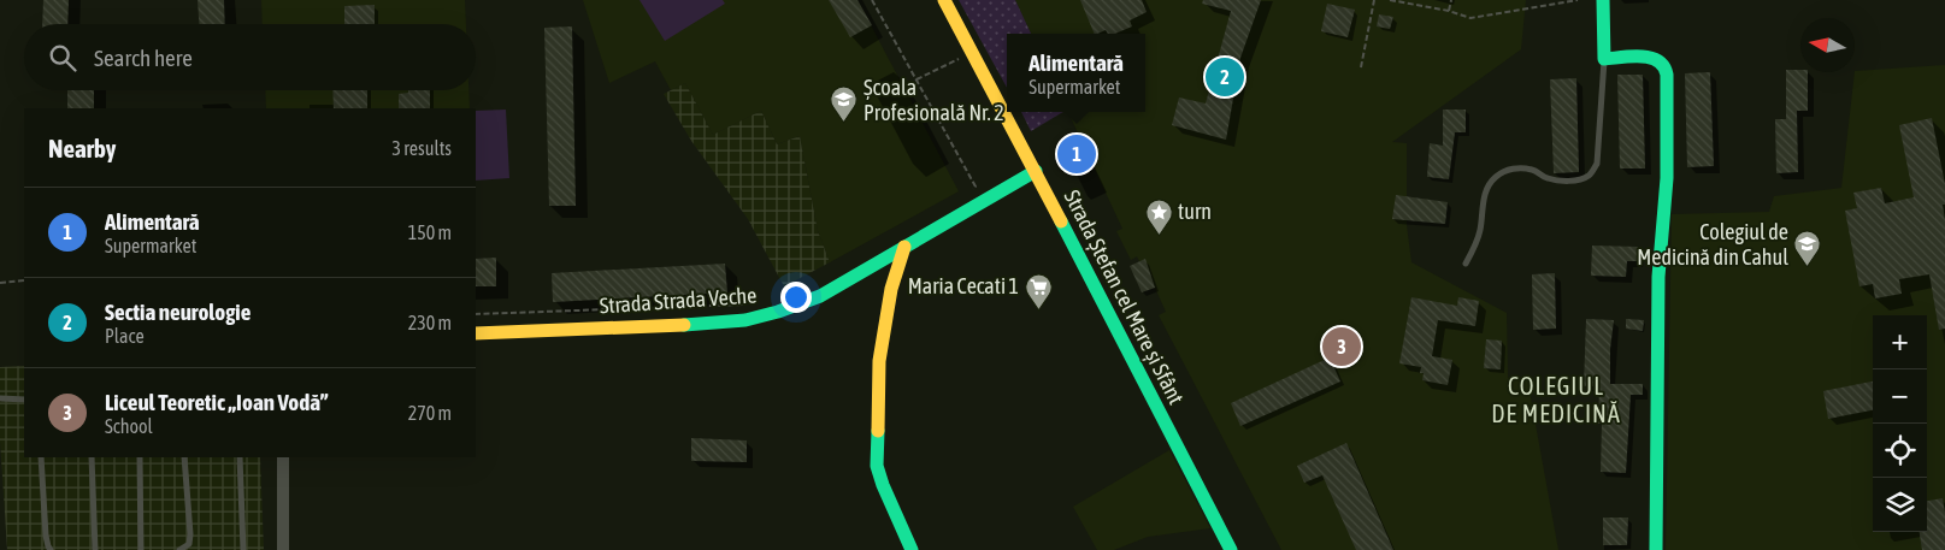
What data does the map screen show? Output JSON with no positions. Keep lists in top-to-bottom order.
{
  "streets": {
    "street": ["Strada Ștefan cel Mare și Sfânt", "Strada Strada Veche"]
  },
  "crossings": [
    ["Strada Ștefan cel Mare și Sfânt", "Strada Strada Veche"]
  ],
  "districts": ["COLEGIUL DE MEDICINĂ"],
  "places": {
    "school or university": ["Școala Profesională Nr. 2", "Colegiul de Medicină din Cahul"],
    "place": ["turn"],
    "supermarket": ["Maria Cecati 1"]
  },
  "north": "left",
  "page": {
    "search": "Search here",
    "popup": ["Alimentară", "Supermarket"],
    "pins": ["2", "1", "3"],
    "heading": ["Nearby", "3 results"],
    "list": [
      {
        "mark": "1",
        "name": "Alimentară",
        "note": "Supermarket",
        "value": "150 m"
      },
      {
        "mark": "2",
        "name": "Sectia neurologie",
        "note": "Place",
        "value": "230 m"
      },
      {
        "mark": "3",
        "name": "Liceul Teoretic „Ioan Vodă”",
        "note": "School",
        "value": "270 m"
      }
    ],
    "map_buttons": ["+", "−"]
  }
}
